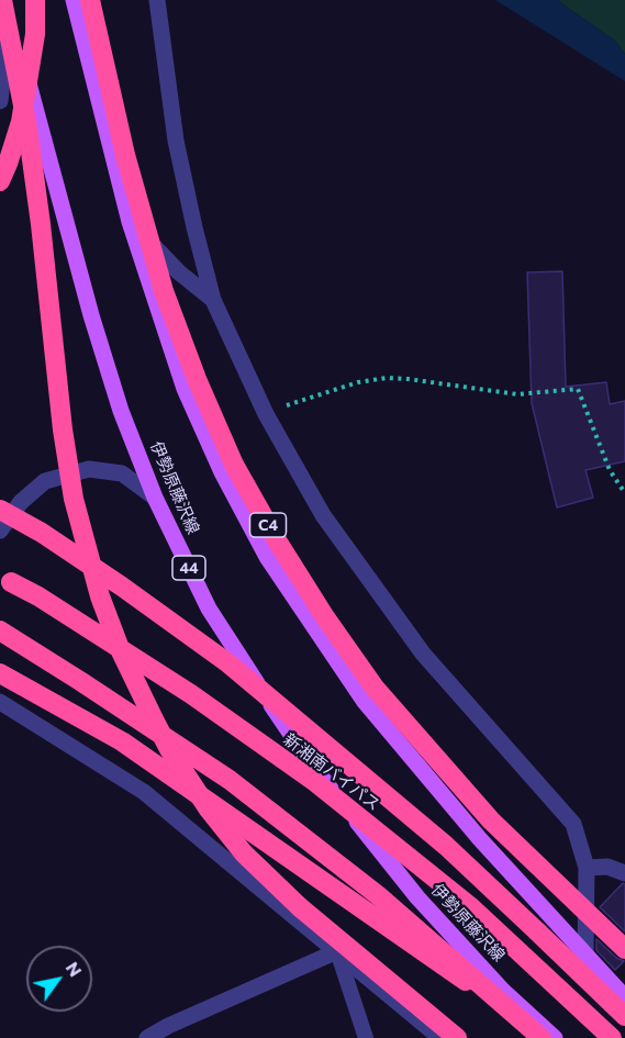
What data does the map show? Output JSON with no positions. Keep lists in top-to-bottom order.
{
  "streets": {
    "highway": ["C4", "新湘南バイパス"],
    "main road": ["伊勢原藤沢線", "44"]
  },
  "north": "top right"
}
